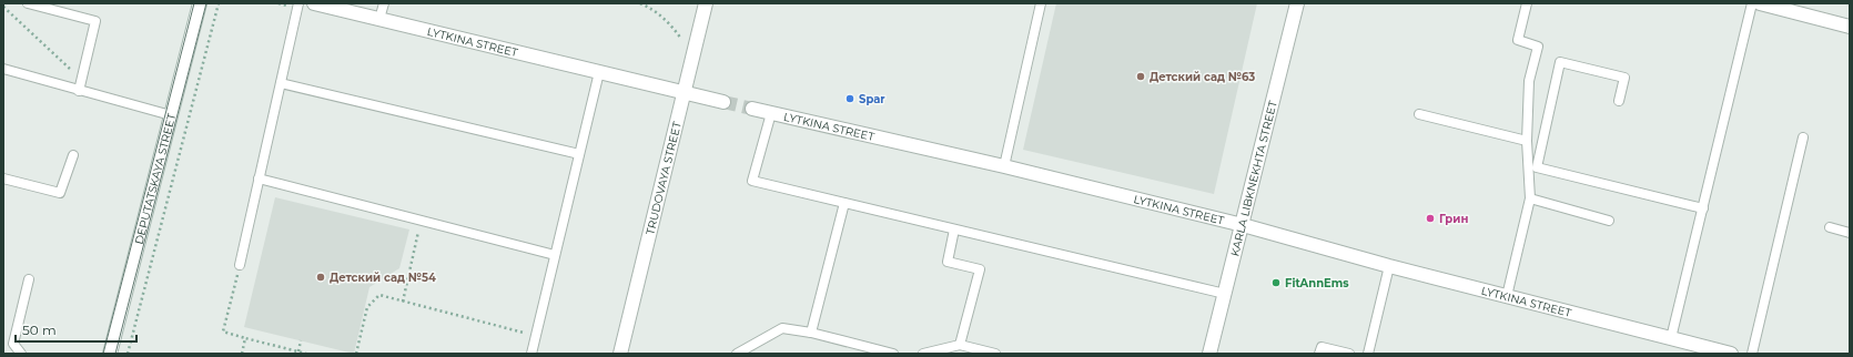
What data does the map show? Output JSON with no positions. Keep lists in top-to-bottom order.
{
  "streets": {
    "street": [
      "LYTKINA STREET",
      "DEPUTATSKAYA STREET",
      "TRUDOVAYA STREET",
      "KARLA LIBKNEKHTA STREET"
    ]
  },
  "crossings": [
    ["LYTKINA STREET", "TRUDOVAYA STREET"],
    ["LYTKINA STREET", "KARLA LIBKNEKHTA STREET"]
  ],
  "places": [
    "Детский сад №63",
    "Spar",
    "Грин",
    "Детский сад №54",
    "FitAnnEms"
  ],
  "scale_bar": "50 m"
}
